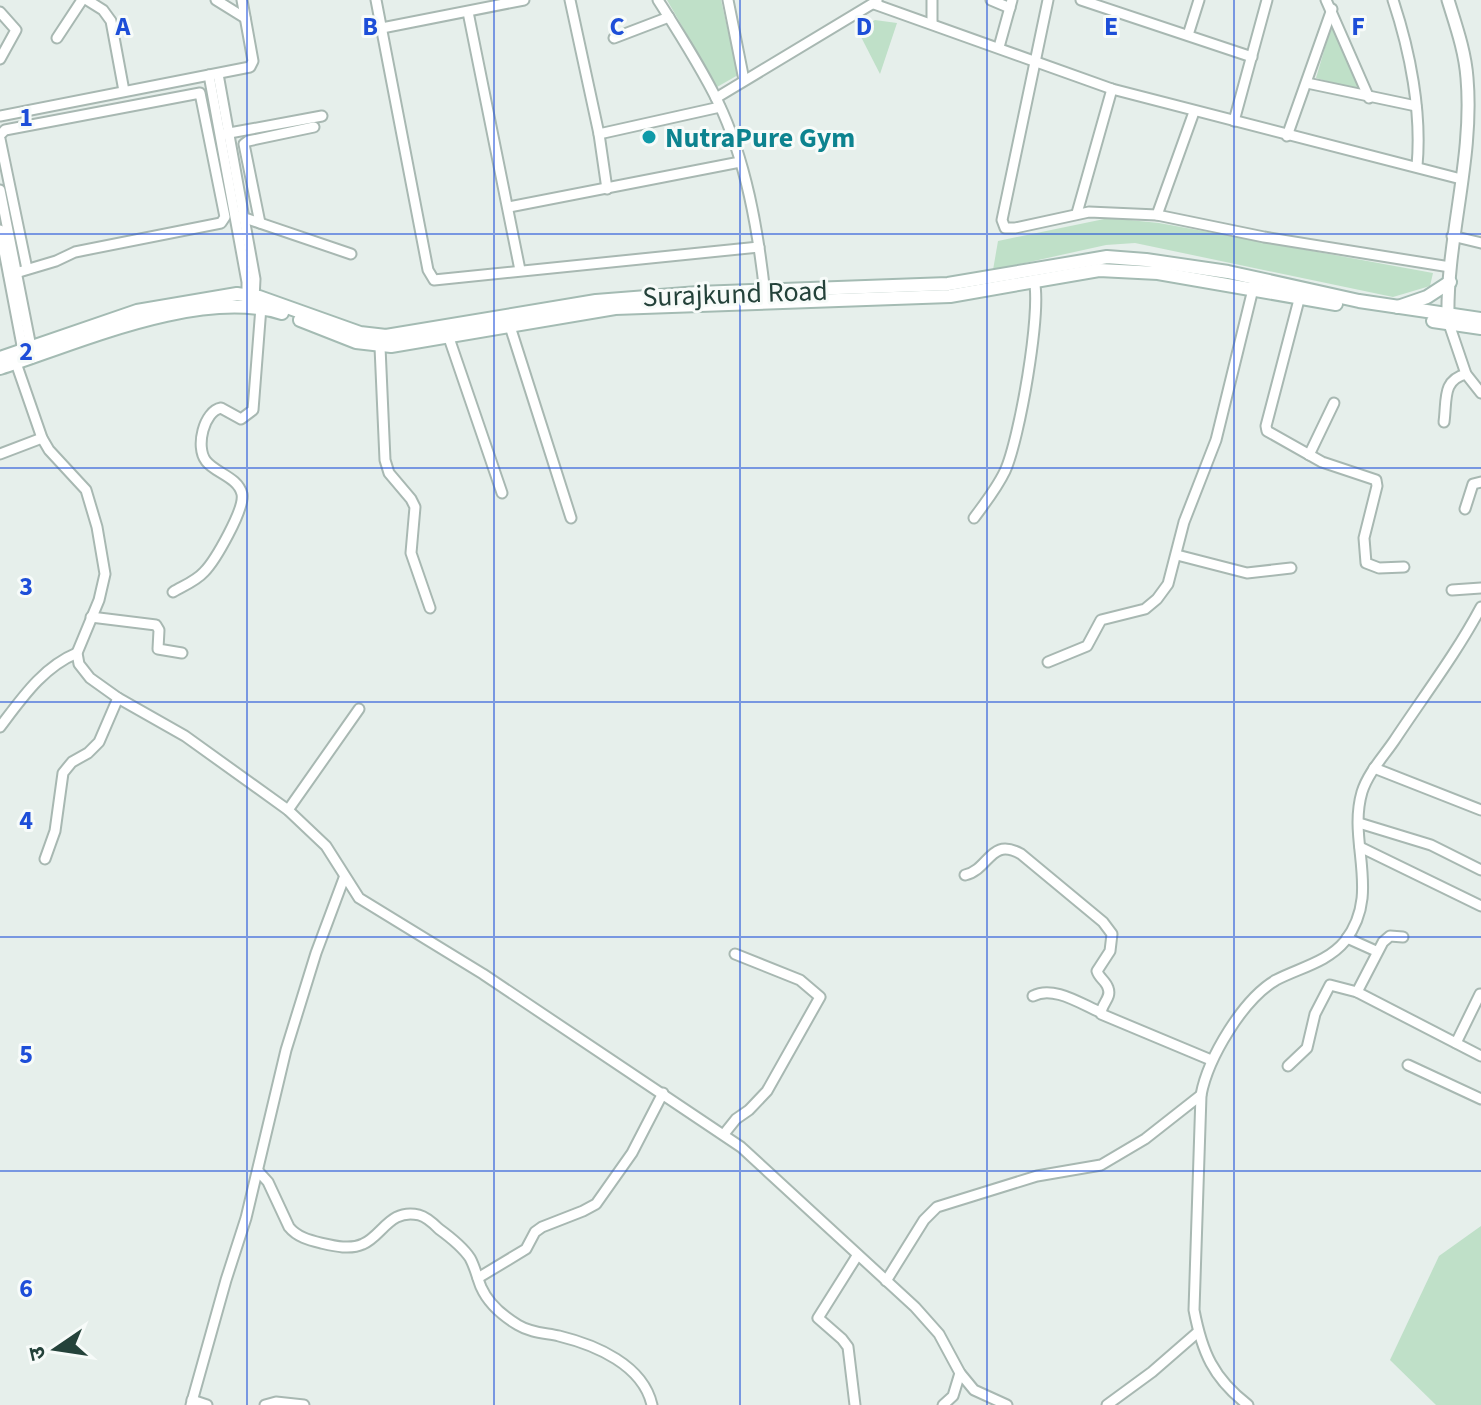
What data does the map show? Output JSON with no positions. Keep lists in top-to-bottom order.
{
  "streets": {
    "main road": ["Surajkund Road"]
  },
  "places": ["NutraPure Gym"],
  "north": "left",
  "grid": {
    "columns": [
      "A",
      "B",
      "C",
      "D",
      "E",
      "F"
    ],
    "rows": [
      "1",
      "2",
      "3",
      "4",
      "5",
      "6"
    ]
  }
}
